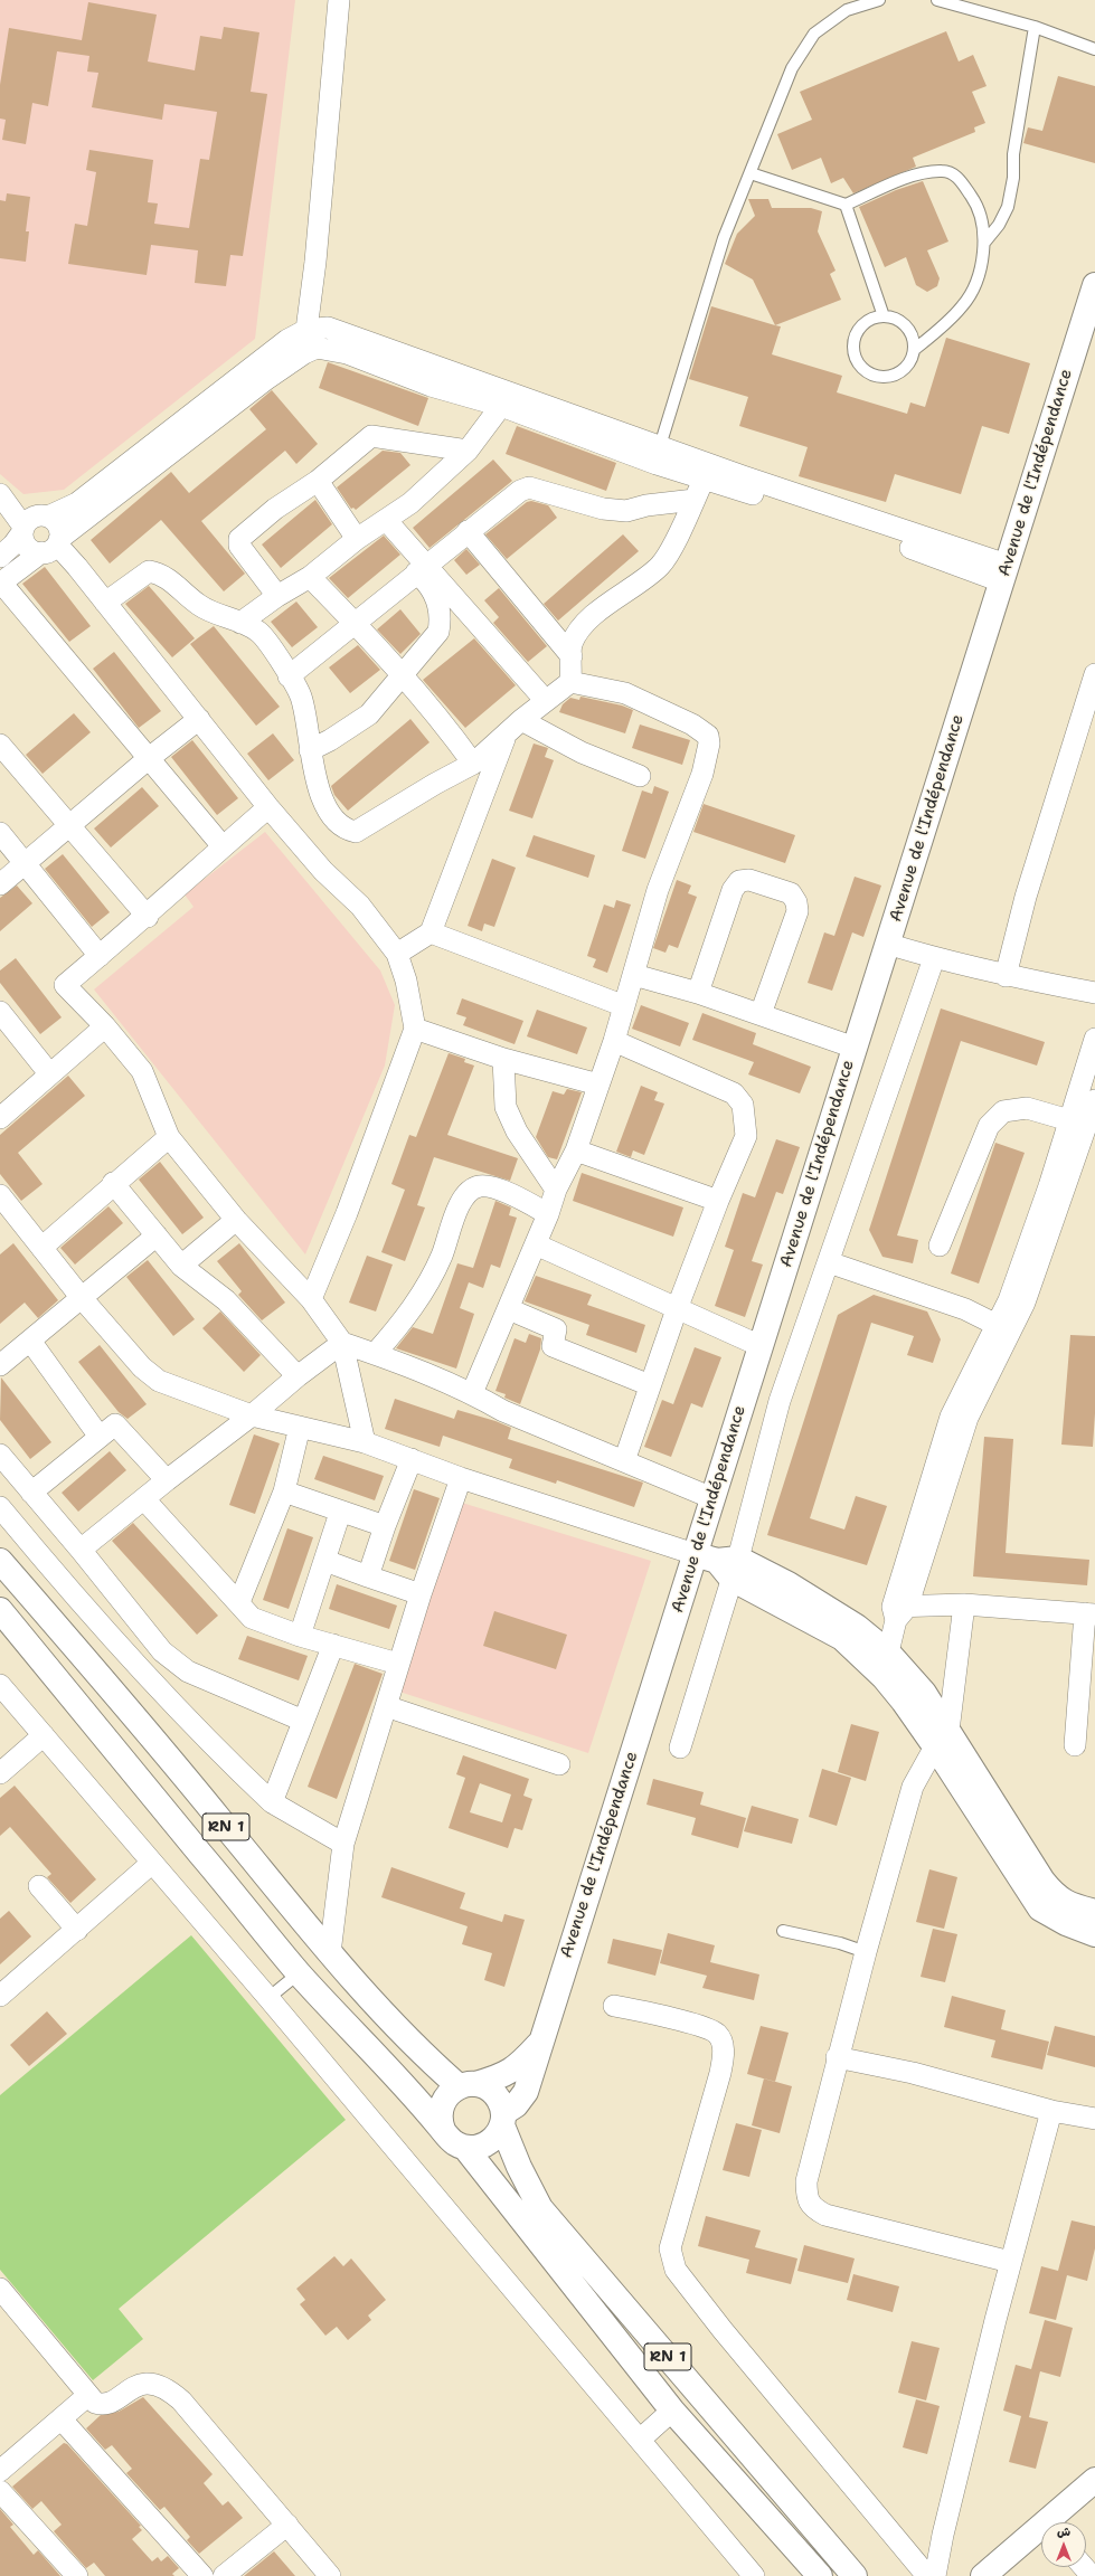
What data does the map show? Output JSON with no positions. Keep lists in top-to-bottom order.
{
  "streets": {
    "main road": ["Avenue de l'Indépendance", "RN 1"]
  },
  "crossings": [
    ["Avenue de l'Indépendance", "RN 1"]
  ],
  "north": "top"
}
